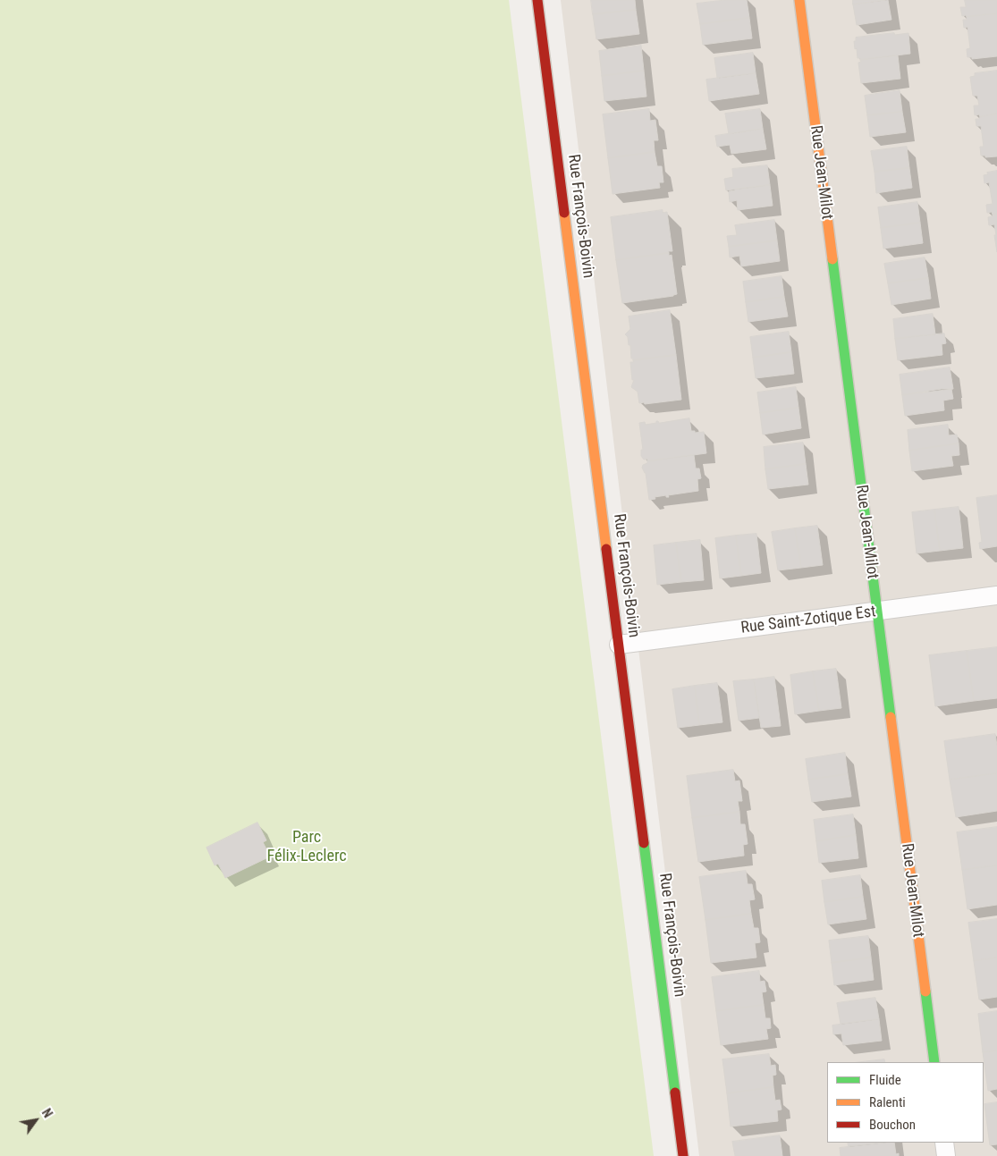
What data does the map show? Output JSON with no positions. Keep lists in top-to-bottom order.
{
  "streets": {
    "street": ["Rue Jean-Milot", "Rue François-Boivin", "Rue Saint-Zotique Est"]
  },
  "crossings": [
    ["Rue Jean-Milot", "Rue Saint-Zotique Est"],
    ["Rue François-Boivin", "Rue Saint-Zotique Est"]
  ],
  "parks": ["Parc Félix-Leclerc"],
  "legend": ["Fluide", "Ralenti", "Bouchon"],
  "north": "top right"
}
